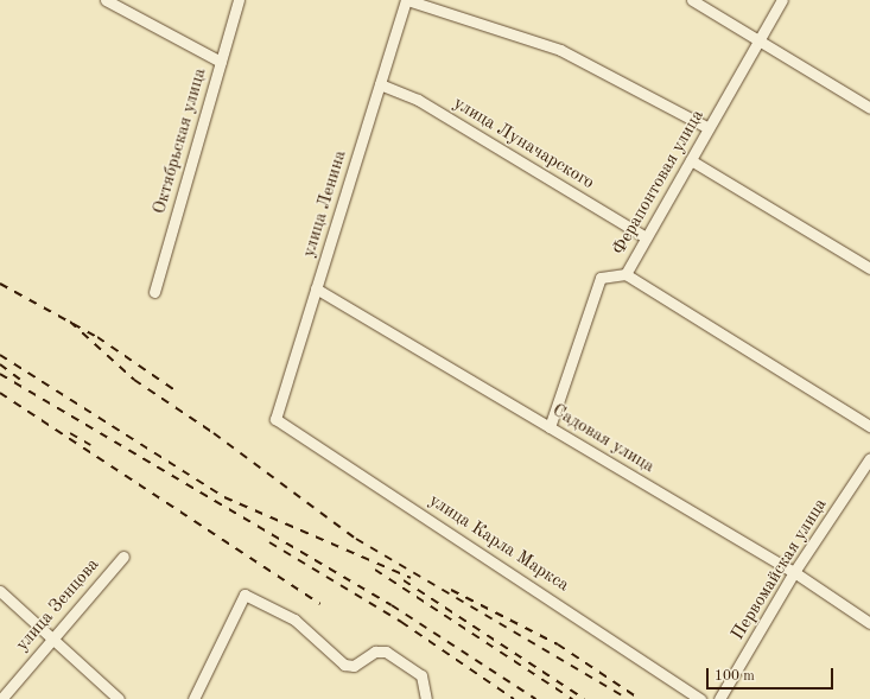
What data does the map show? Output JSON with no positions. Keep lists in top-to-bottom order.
{
  "streets": {
    "street": [
      "Октябрьская улица",
      "улица Луначарского",
      "Ферапонтовая улица",
      "улица Ленина",
      "Садовая улица",
      "улица Карла Маркса",
      "Первомайская улица",
      "улица Зенцова"
    ]
  },
  "crossings": [
    ["улица Луначарского", "Ферапонтовая улица"],
    ["улица Луначарского", "улица Ленина"],
    ["Ферапонтовая улица", "Садовая улица"],
    ["улица Ленина", "Садовая улица"],
    ["улица Ленина", "улица Карла Маркса"],
    ["Садовая улица", "Первомайская улица"]
  ],
  "scale_bar": "100 m"
}
